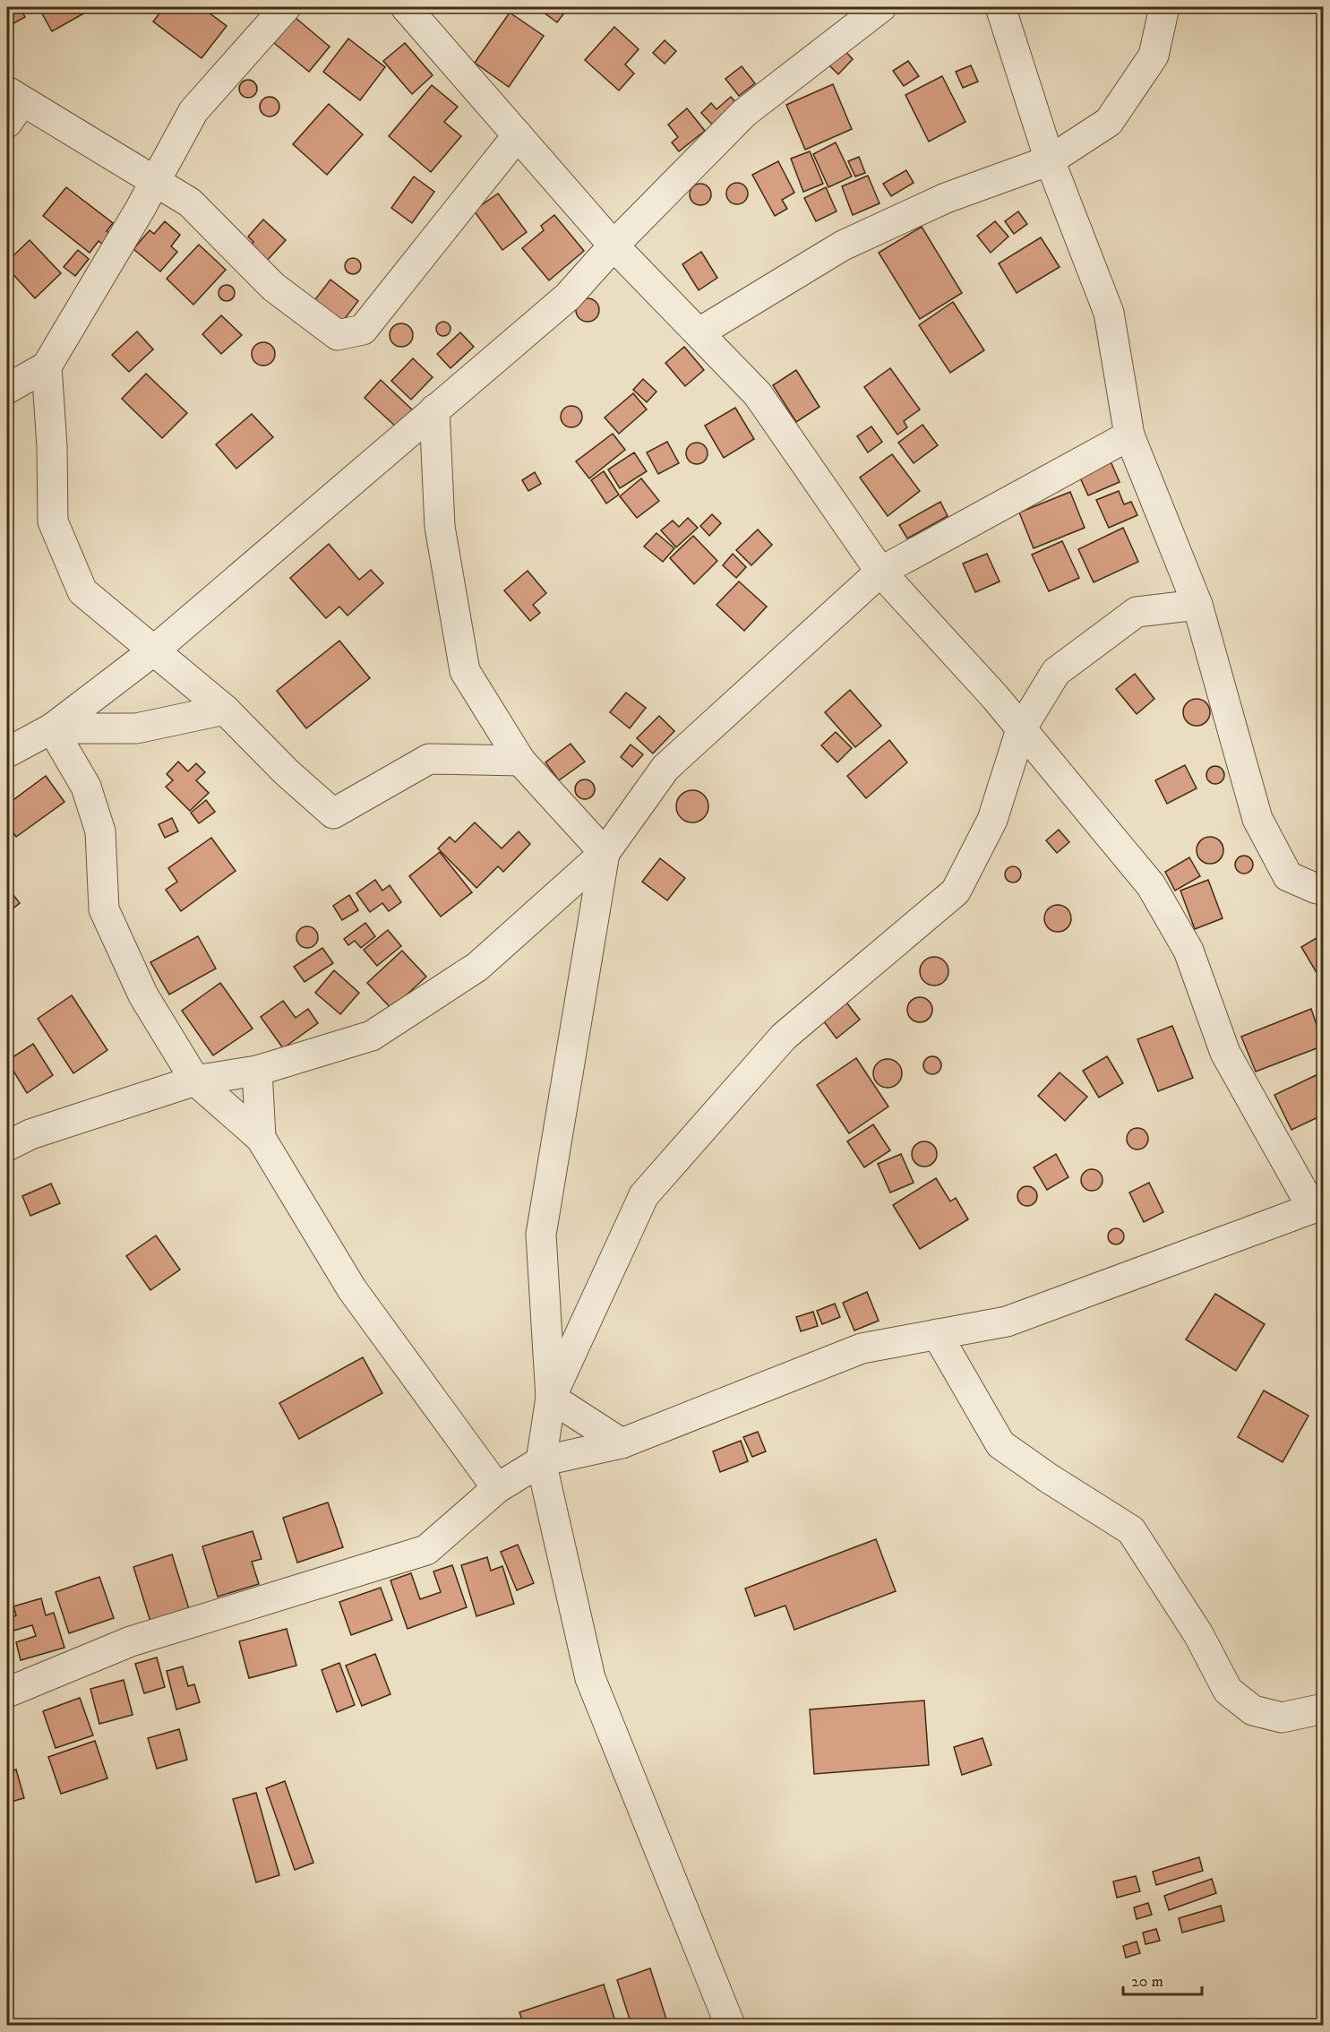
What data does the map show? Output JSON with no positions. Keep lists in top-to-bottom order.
{
  "scale_bar": "20 m"
}
